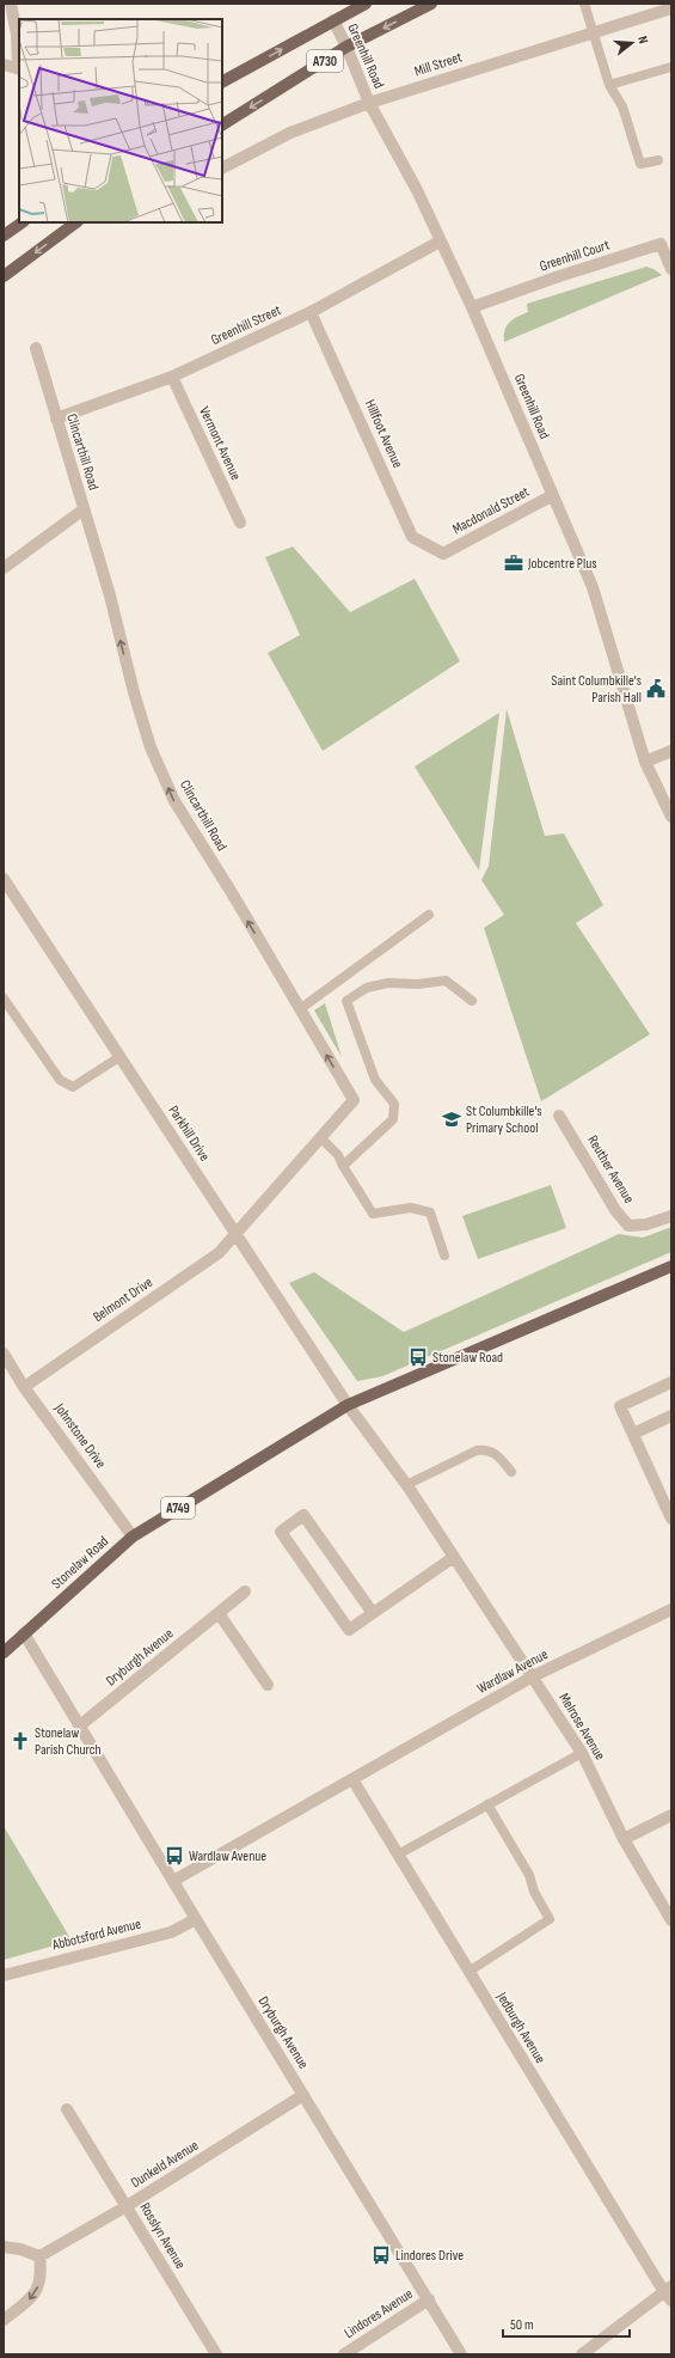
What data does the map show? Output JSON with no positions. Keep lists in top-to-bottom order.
{
  "streets": {
    "main road": ["A730", "A749", "Stonelaw Road"],
    "street": [
      "Greenhill Road",
      "Mill Street",
      "Greenhill Court",
      "Greenhill Street",
      "Hillfoot Avenue",
      "Vermont Avenue",
      "Clincarthill Road",
      "Macdonald Street",
      "Parkhill Drive",
      "Reuther Avenue",
      "Belmont Drive",
      "Johnstone Drive",
      "Dryburgh Avenue",
      "Wardlaw Avenue",
      "Melrose Avenue",
      "Abbotsford Avenue",
      "Jedburgh Avenue",
      "Dunkeld Avenue",
      "Rosslyn Avenue",
      "Lindores Avenue"
    ]
  },
  "crossings": [
    ["Greenhill Road", "A730"],
    ["Greenhill Road", "Mill Street"],
    ["Greenhill Road", "Greenhill Court"],
    ["Greenhill Road", "Greenhill Street"],
    ["Greenhill Road", "Macdonald Street"],
    ["Greenhill Street", "Hillfoot Avenue"],
    ["Greenhill Street", "Vermont Avenue"],
    ["Greenhill Street", "Clincarthill Road"],
    ["Hillfoot Avenue", "Macdonald Street"],
    ["Clincarthill Road", "Parkhill Drive"],
    ["Clincarthill Road", "Belmont Drive"],
    ["Parkhill Drive", "Belmont Drive"],
    ["Parkhill Drive", "Stonelaw Road"],
    ["Parkhill Drive", "Melrose Avenue"],
    ["Belmont Drive", "Johnstone Drive"],
    ["Johnstone Drive", "Stonelaw Road"],
    ["Stonelaw Road", "Dryburgh Avenue"],
    ["Stonelaw Road", "Melrose Avenue"],
    ["Dryburgh Avenue", "Wardlaw Avenue"],
    ["Dryburgh Avenue", "Abbotsford Avenue"],
    ["Dryburgh Avenue", "Dunkeld Avenue"],
    ["Dryburgh Avenue", "Lindores Avenue"],
    ["Wardlaw Avenue", "Melrose Avenue"],
    ["Wardlaw Avenue", "Jedburgh Avenue"],
    ["Dunkeld Avenue", "Rosslyn Avenue"]
  ],
  "one_way": ["Clincarthill Road"],
  "places": {
    "office": ["Jobcentre Plus"],
    "public building": ["Saint Columbkille's Parish Hall"],
    "school or university": ["St Columbkille's Primary School"],
    "bus stop": ["Stonelaw Road", "Wardlaw Avenue", "Lindores Drive"],
    "church": ["Stonelaw Parish Church"]
  },
  "scale_bar": "50 m",
  "north": "right"
}
